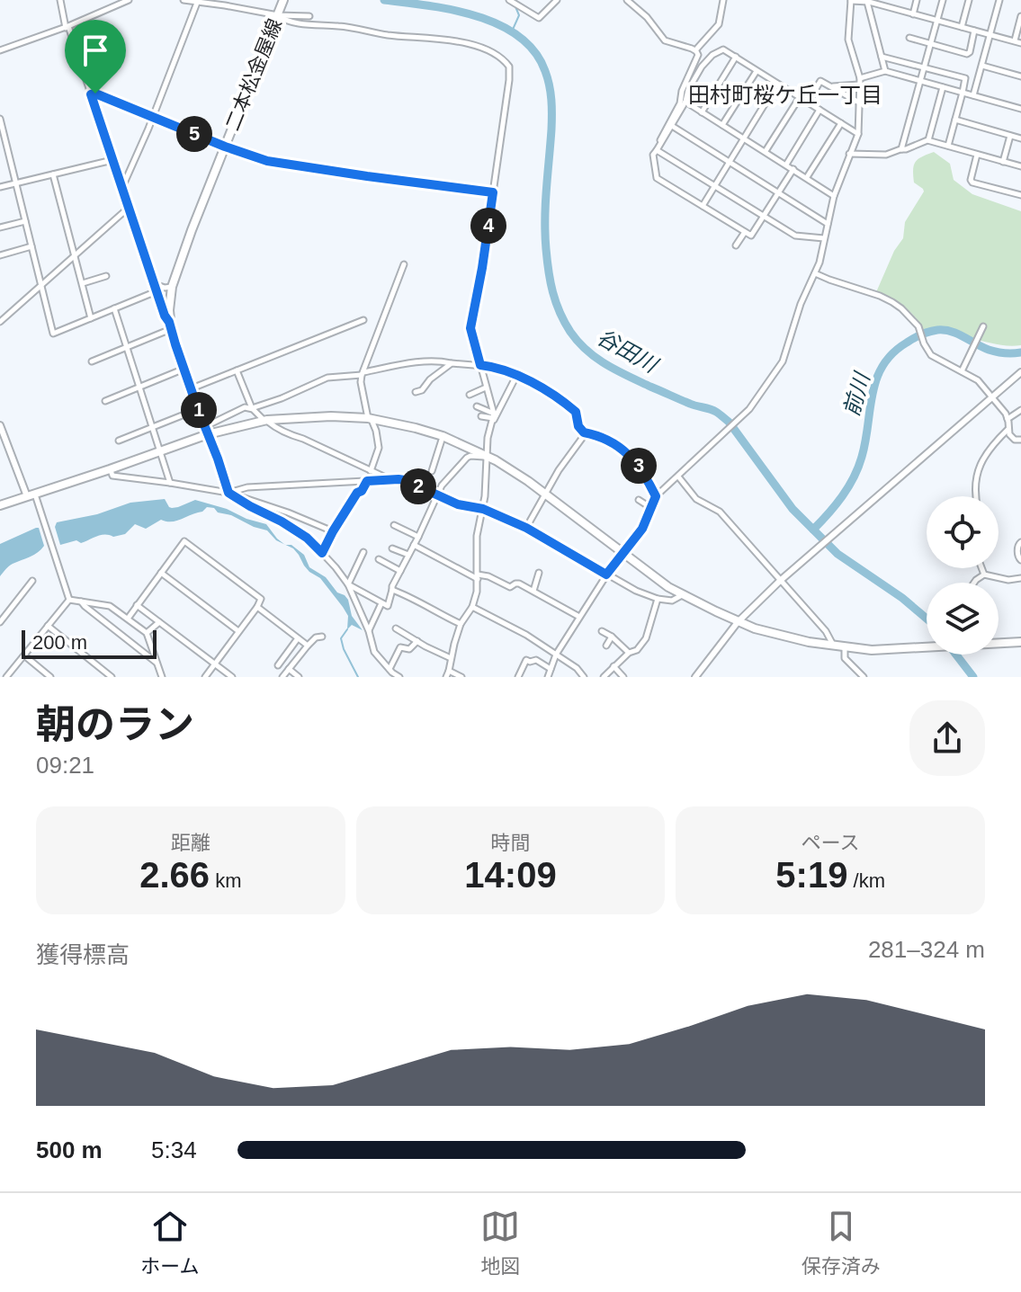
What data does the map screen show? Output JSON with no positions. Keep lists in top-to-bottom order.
{
  "streets": {
    "main road": ["二本松金屋線"]
  },
  "districts": ["田村町桜ケ丘一丁目"],
  "water": ["谷田川", "前川"],
  "scale_bar": "200 m",
  "page": {
    "pins": [
      "5",
      "4",
      "1",
      "3",
      "2"
    ],
    "scale": "200 m",
    "heading": ["朝のラン", "09:21"],
    "stats": [
      ["距離", "2.66 km"],
      ["時間", "14:09"],
      ["ペース", "5:19 /km"]
    ],
    "chart": ["獲得標高", "281–324 m"],
    "list": [
      {
        "name": "500 m",
        "note": "5:34"
      }
    ],
    "tabs": ["ホーム", "地図", "保存済み"]
  }
}
